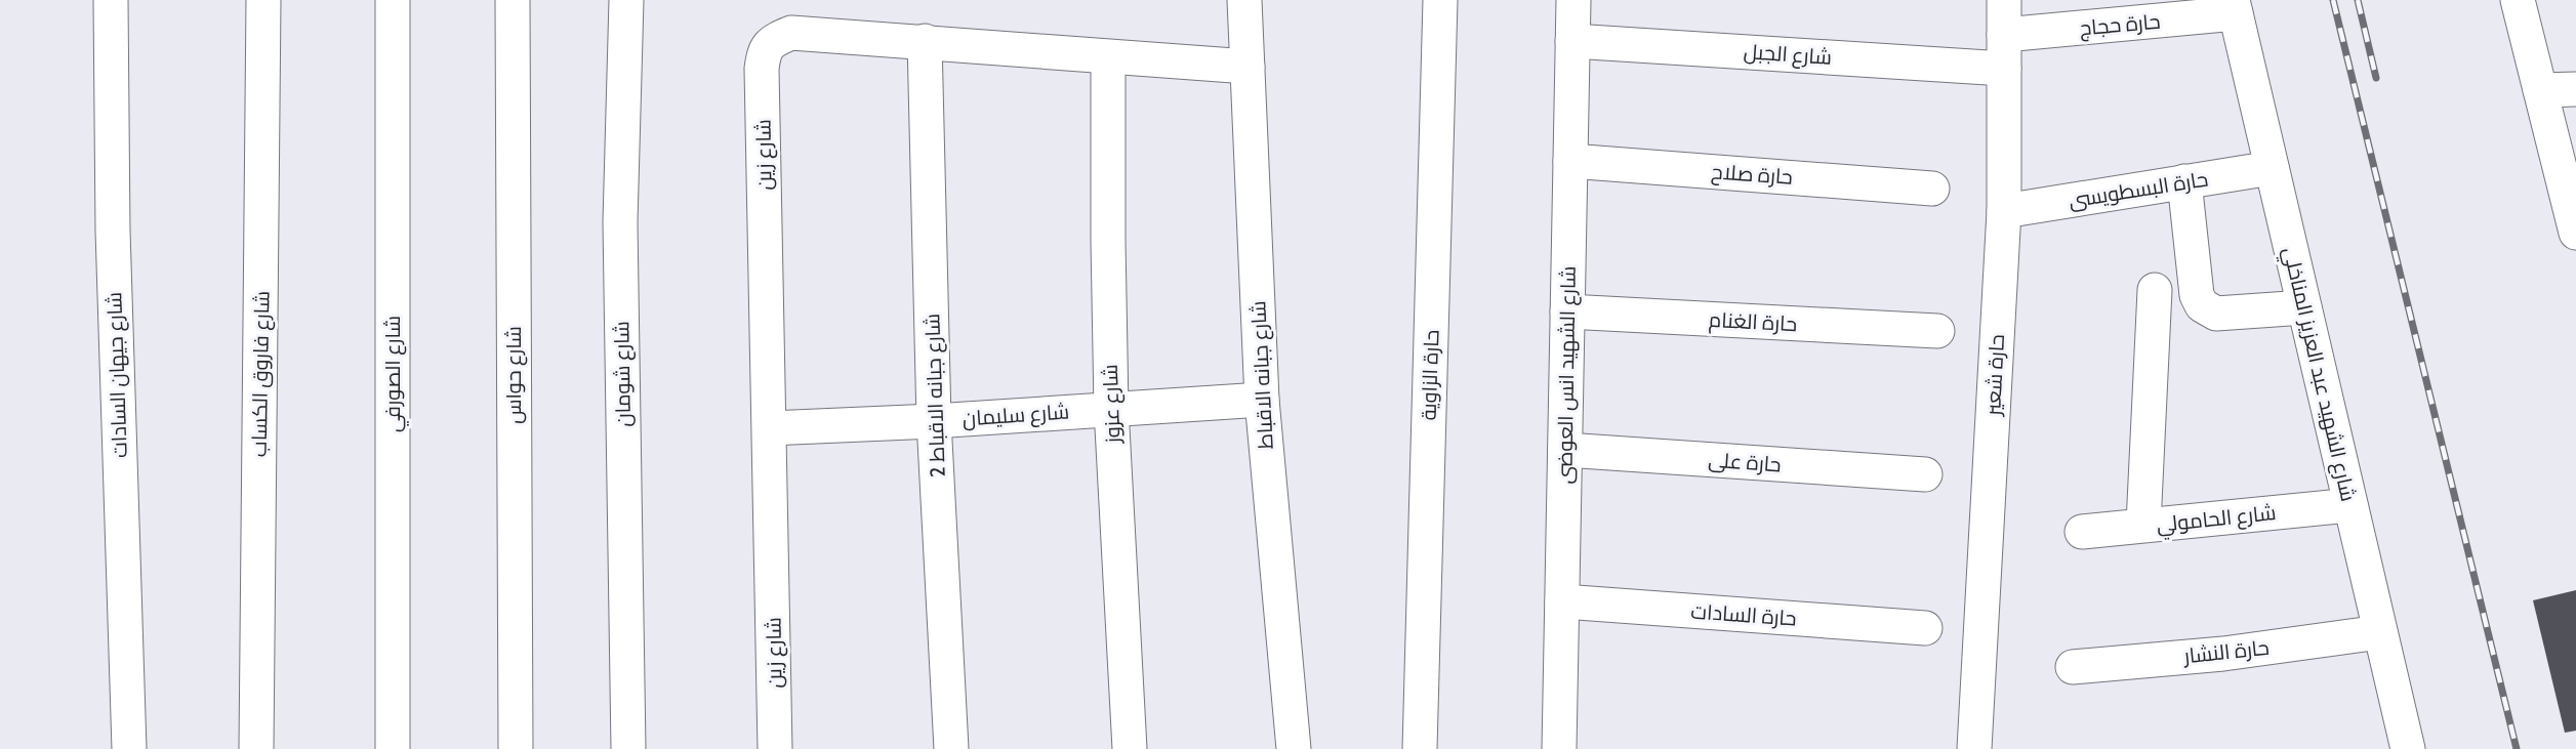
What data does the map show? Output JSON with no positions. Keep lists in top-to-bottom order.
{
  "streets": {
    "street": [
      "حارة حجاج",
      "شارع الجبل",
      "شارع زين",
      "حارة صلاح",
      "حارة البسطويسى",
      "حارة الغنام",
      "شارع فاروق الكساب",
      "شارع الصورفي",
      "شارع شومان",
      "شارع الشهيد عبد العزيز المناخلي",
      "شارع جيهان السادات",
      "شارع حواس",
      "شارع جبانه الاقباط",
      "حارة الزاوية",
      "شارع الشهيد انس العوضى",
      "حارة شعير",
      "شارع جبانه الاقباط 2",
      "شارع عزوز",
      "شارع سليمان",
      "حارة على",
      "شارع الحامولي",
      "حارة السادات",
      "حارة النشار"
    ]
  },
  "crossings": [
    ["حارة حجاج", "شارع الشهيد عبد العزيز المناخلي"],
    ["حارة حجاج", "حارة شعير"],
    ["شارع الجبل", "شارع الشهيد انس العوضى"],
    ["شارع الجبل", "حارة شعير"],
    ["شارع زين", "شارع جبانه الاقباط"],
    ["شارع زين", "شارع جبانه الاقباط 2"],
    ["شارع زين", "شارع عزوز"],
    ["شارع زين", "شارع سليمان"],
    ["حارة صلاح", "شارع الشهيد انس العوضى"],
    ["حارة البسطويسى", "شارع الشهيد عبد العزيز المناخلي"],
    ["حارة البسطويسى", "حارة شعير"],
    ["حارة الغنام", "شارع الشهيد انس العوضى"],
    ["شارع الشهيد عبد العزيز المناخلي", "شارع الحامولي"],
    ["شارع الشهيد عبد العزيز المناخلي", "حارة النشار"],
    ["شارع جبانه الاقباط", "شارع سليمان"],
    ["شارع الشهيد انس العوضى", "حارة على"],
    ["شارع الشهيد انس العوضى", "حارة السادات"],
    ["شارع جبانه الاقباط 2", "شارع سليمان"],
    ["شارع عزوز", "شارع سليمان"]
  ]
}
